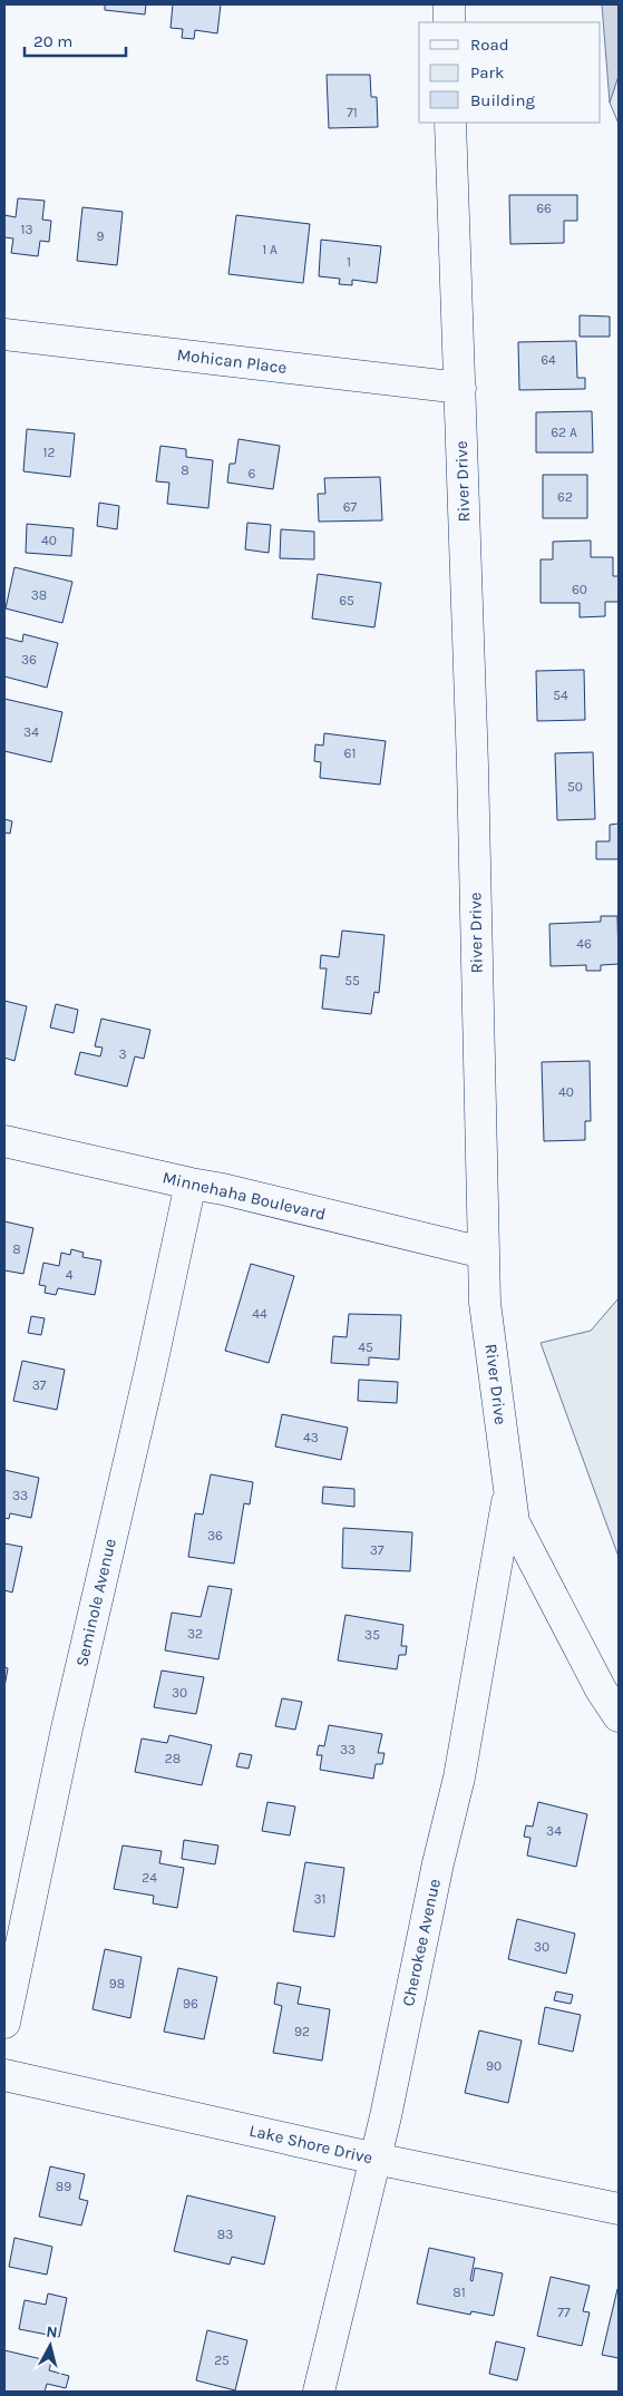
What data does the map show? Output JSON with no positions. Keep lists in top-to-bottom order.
{
  "streets": {
    "street": [
      "Mohican Place",
      "River Drive",
      "Minnehaha Boulevard",
      "Seminole Avenue",
      "Cherokee Avenue",
      "Lake Shore Drive"
    ]
  },
  "crossings": [
    ["Mohican Place", "River Drive"],
    ["River Drive", "Minnehaha Boulevard"],
    ["River Drive", "Cherokee Avenue"],
    ["Minnehaha Boulevard", "Seminole Avenue"],
    ["Cherokee Avenue", "Lake Shore Drive"]
  ],
  "house_numbers": [
    "71",
    "66",
    "13",
    "9",
    "1 A",
    "1",
    "64",
    "62 A",
    "12",
    "8",
    "6",
    "62",
    "67",
    "40",
    "60",
    "38",
    "65",
    "36",
    "54",
    "34",
    "61",
    "50",
    "46",
    "55",
    "3",
    "40",
    "8",
    "4",
    "44",
    "45",
    "37",
    "43",
    "33",
    "36",
    "37",
    "32",
    "35",
    "30",
    "33",
    "28",
    "34",
    "24",
    "31",
    "30",
    "98",
    "96",
    "92",
    "90",
    "89",
    "83",
    "81",
    "77",
    "25"
  ],
  "legend": ["Road", "Park", "Building"],
  "scale_bar": "20 m",
  "north": "top"
}
